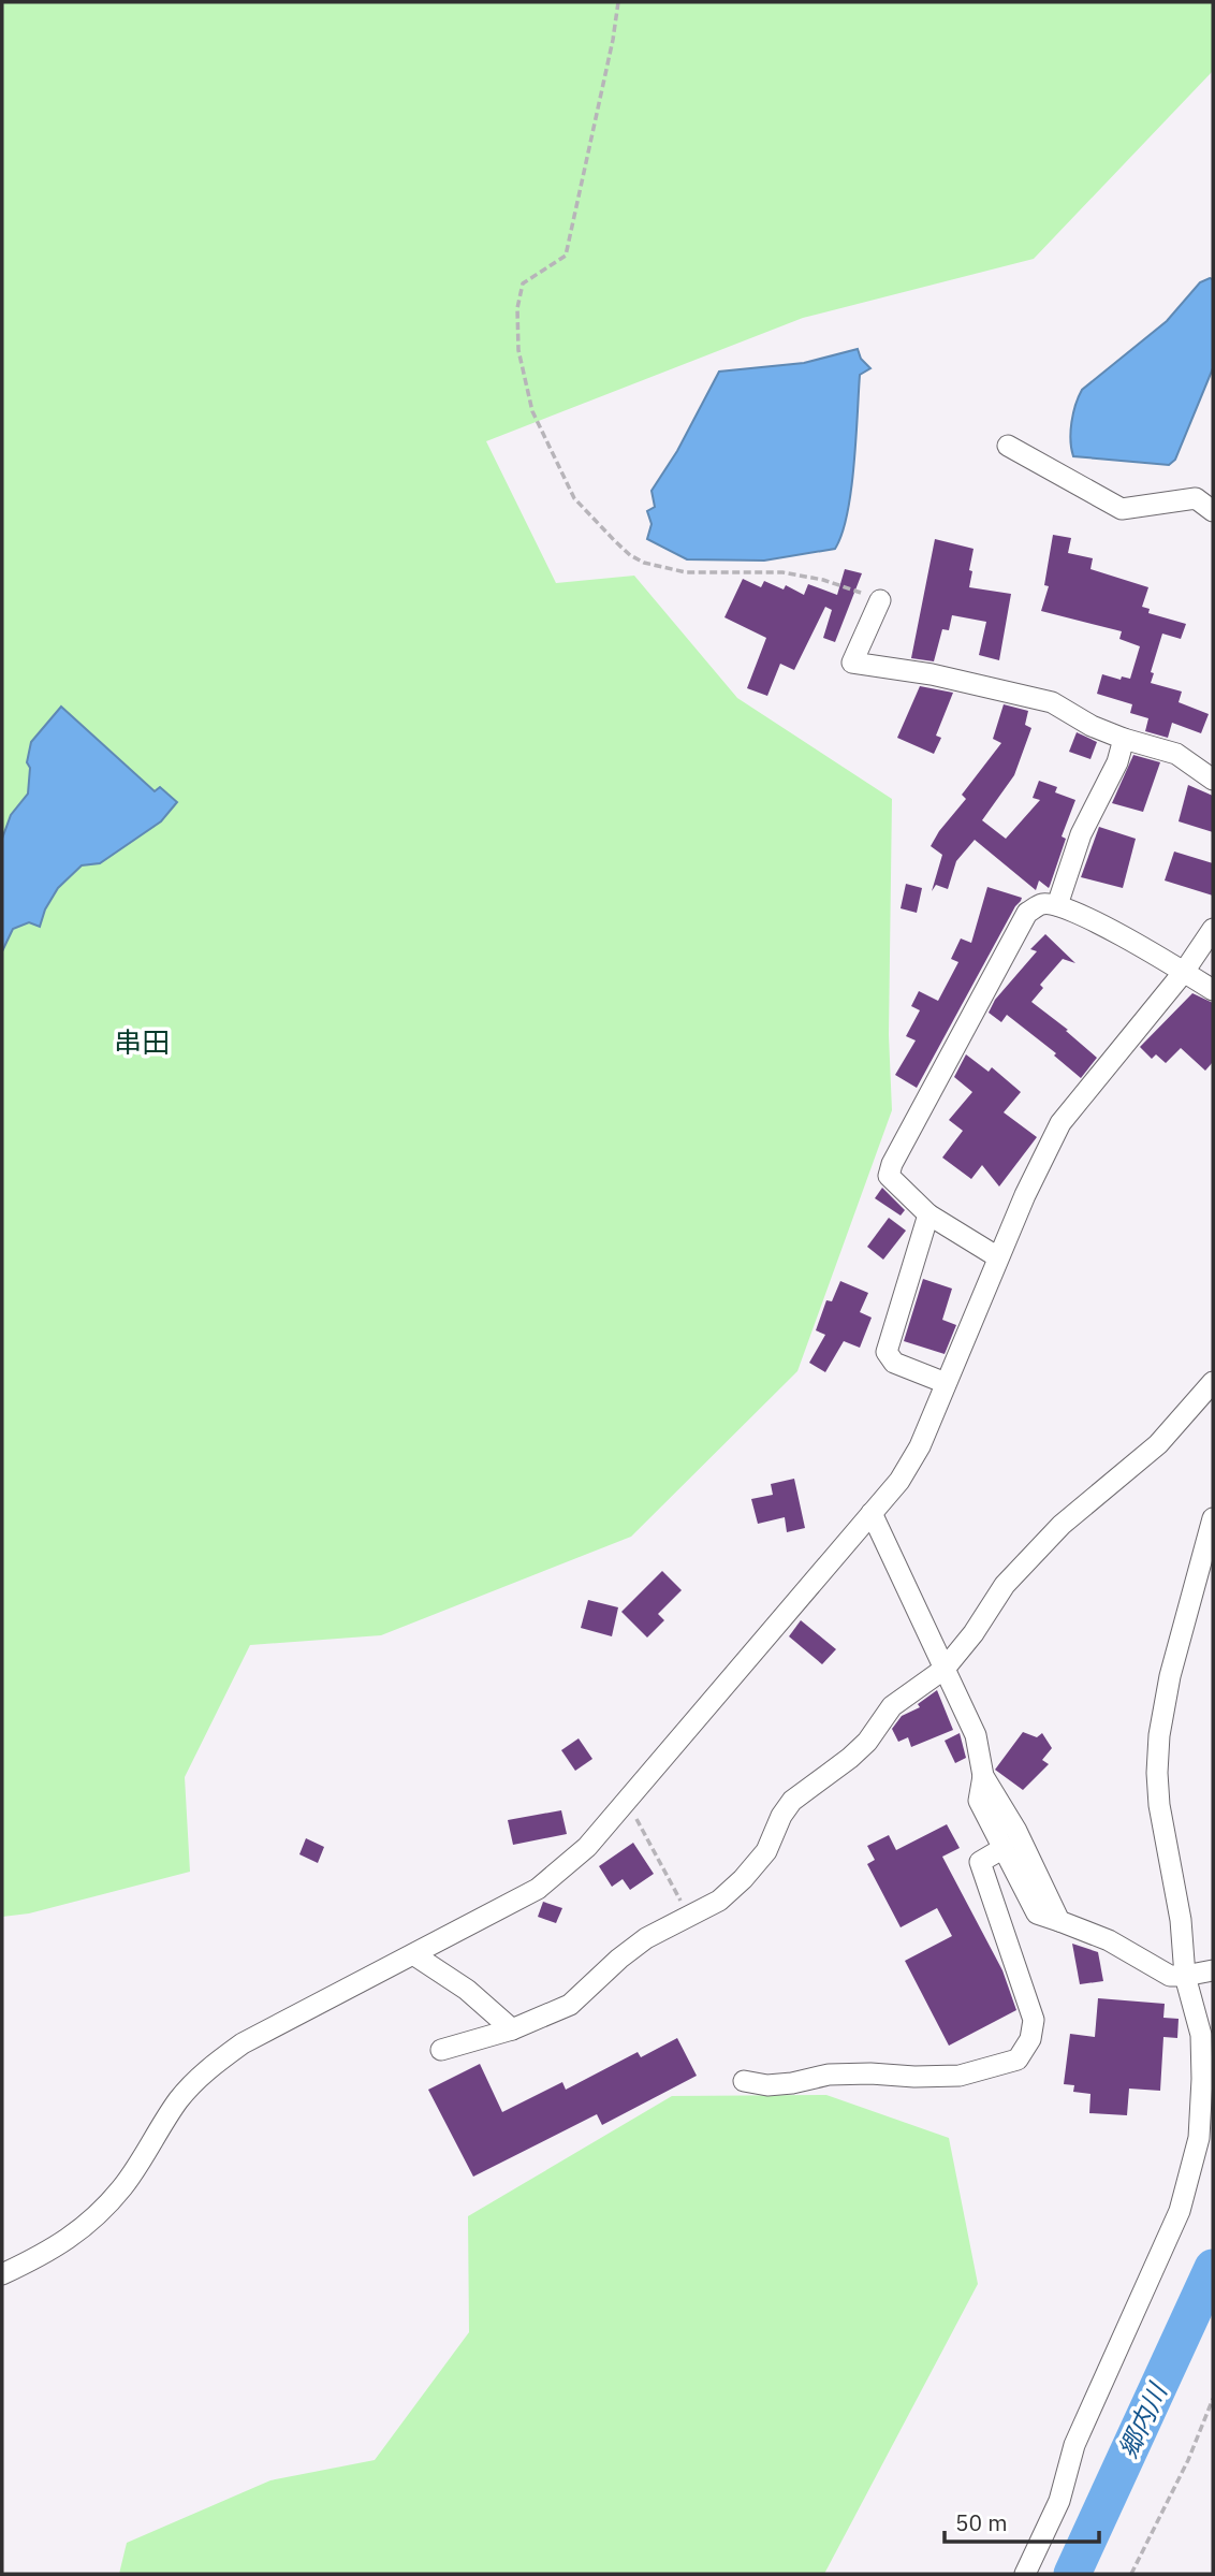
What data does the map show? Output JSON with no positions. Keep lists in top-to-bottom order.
{
  "districts": ["串田"],
  "water": ["郷内川"],
  "scale_bar": "50 m"
}
